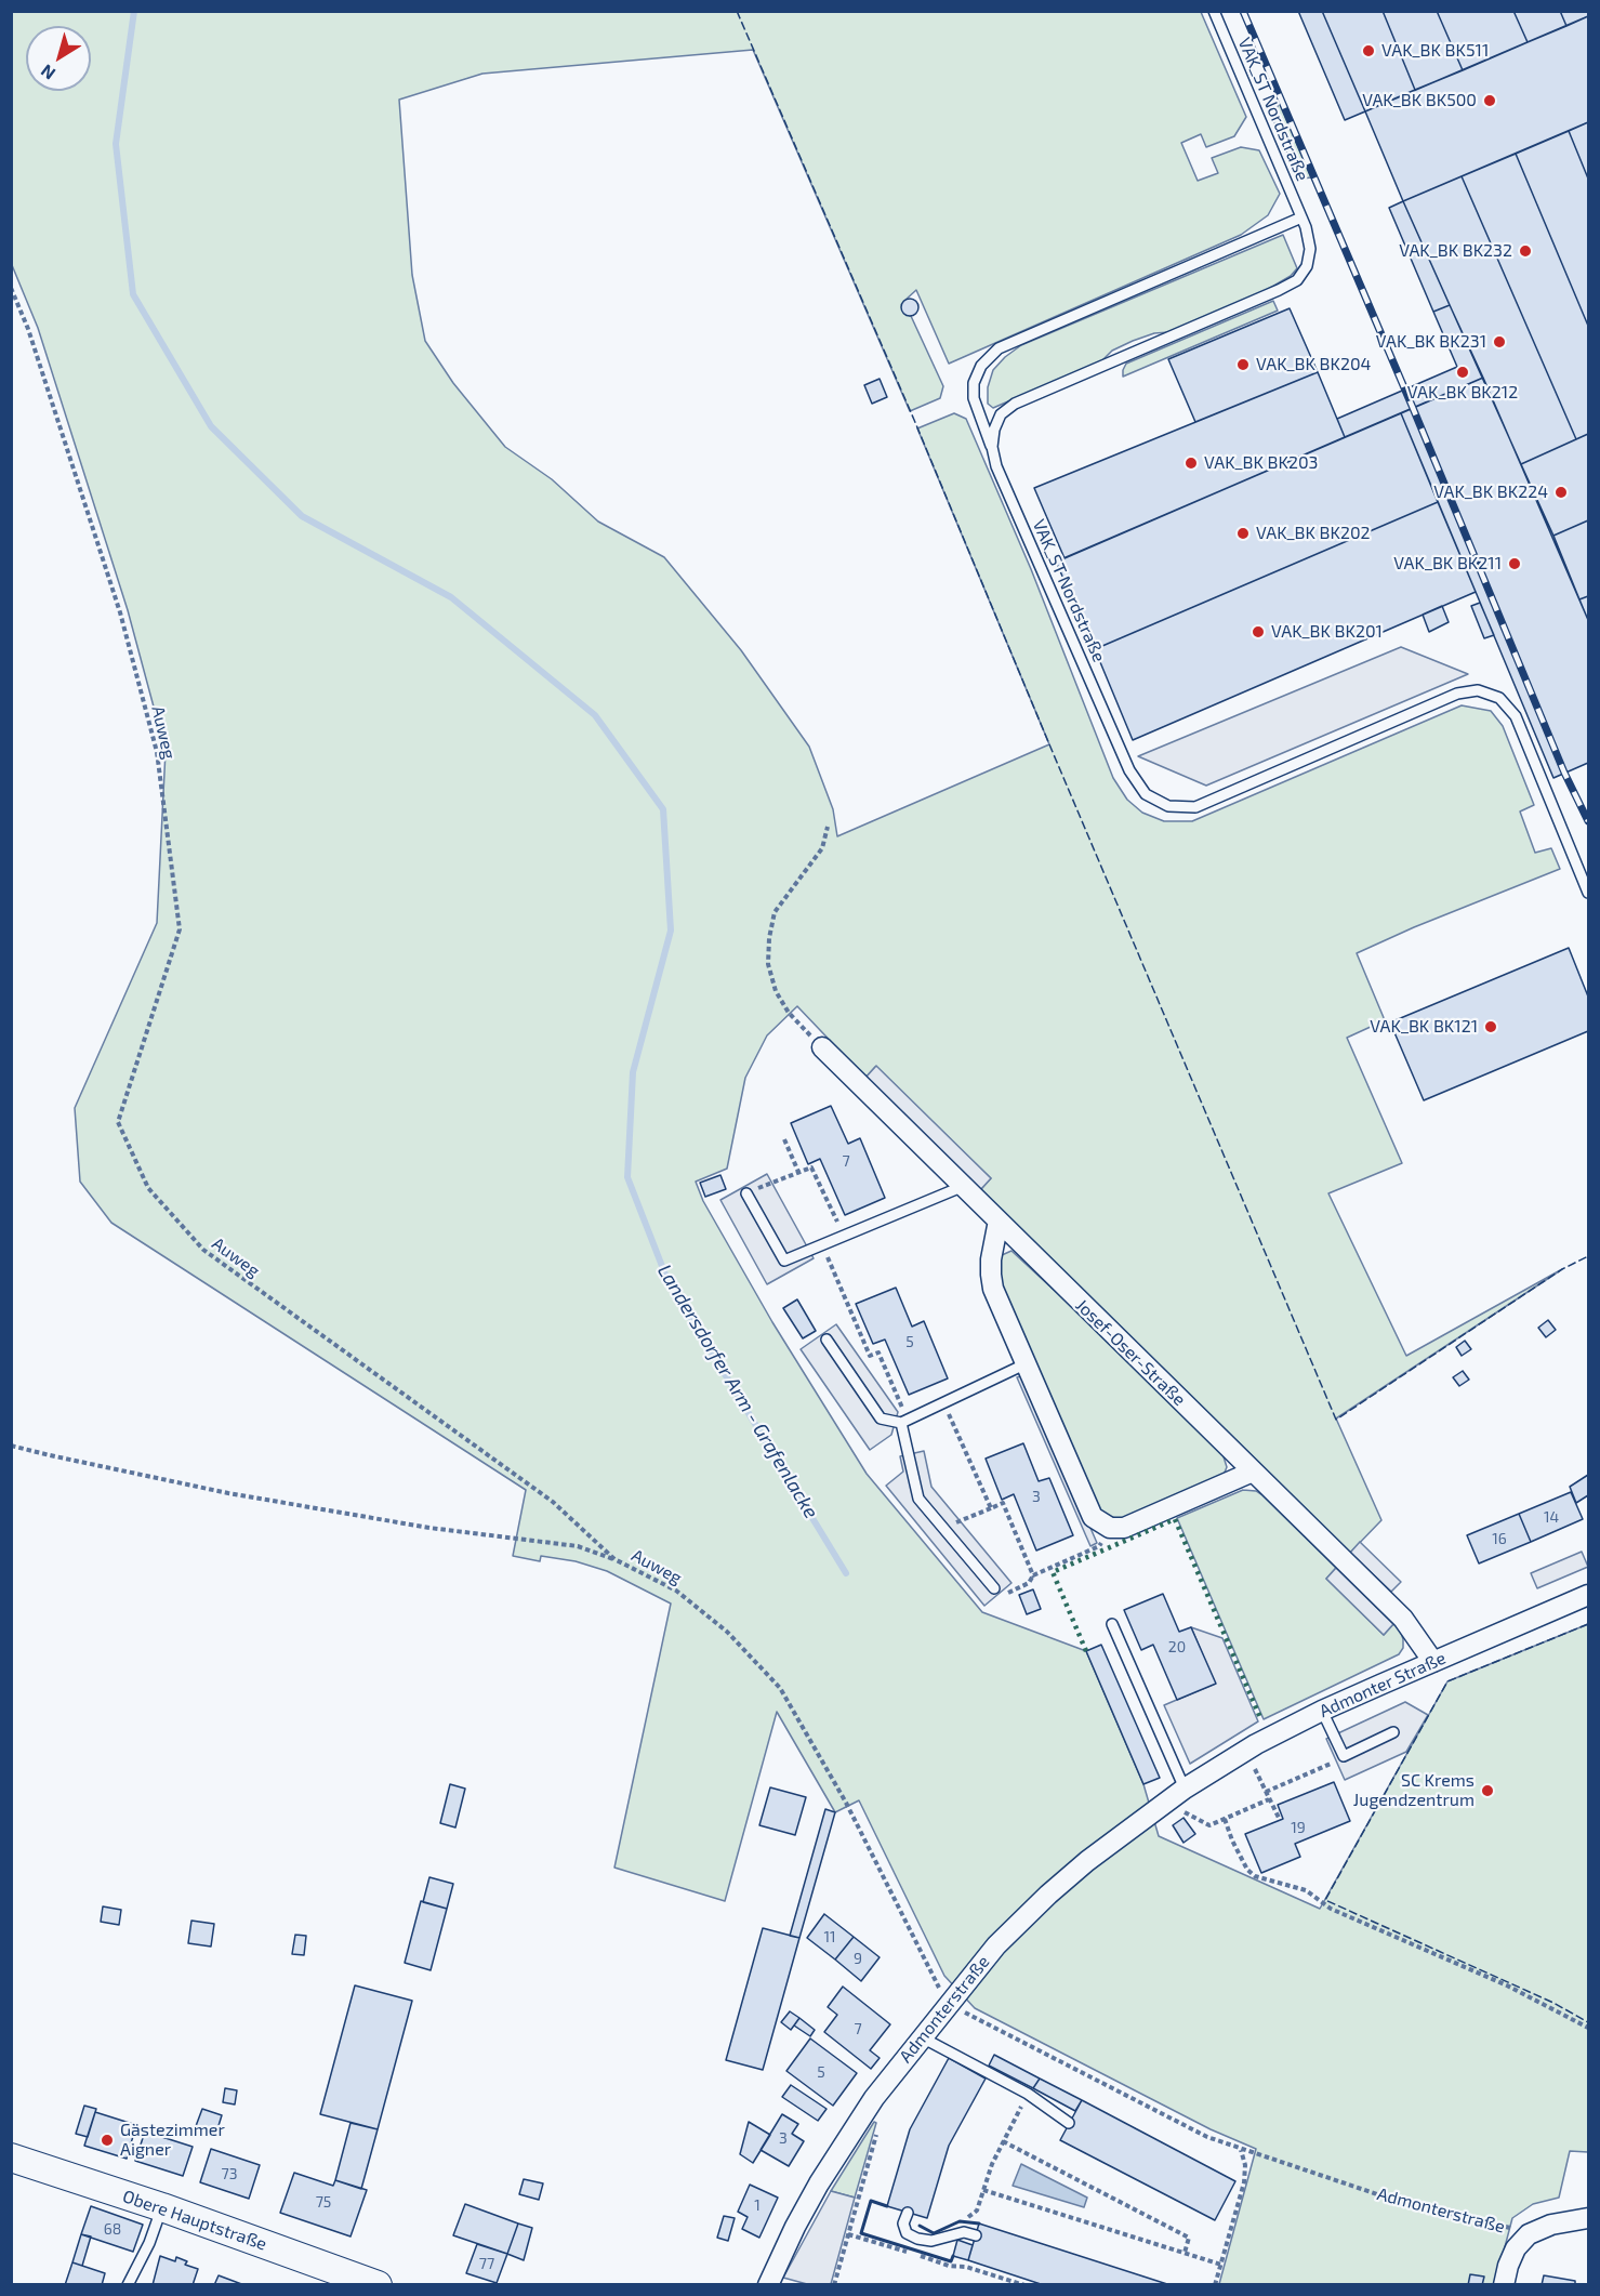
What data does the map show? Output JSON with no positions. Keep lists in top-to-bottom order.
{
  "streets": {
    "main road": ["Obere Hauptstraße"],
    "street": ["Josef-Oser-Straße", "Admonter Straße", "Admonterstraße"],
    "lane": ["VAK_ST Nordstraße"],
    "path": ["Auweg"]
  },
  "crossings": [
    ["Auweg", "Admonterstraße"],
    ["Josef-Oser-Straße", "Admonter Straße"],
    ["Admonter Straße", "Admonterstraße"]
  ],
  "water": ["Landersdorfer Arm - Grafenlacke"],
  "places": [
    "VAK_BK BK511",
    "VAK_BK BK500",
    "VAK_BK BK232",
    "VAK_BK BK231",
    "VAK_BK BK204",
    "VAK_BK BK212",
    "VAK_BK BK203",
    "VAK_BK BK224",
    "VAK_BK BK202",
    "VAK_BK BK211",
    "VAK_BK BK201",
    "VAK_BK BK121",
    "SC Krems Jugendzentrum",
    "Gästezimmer Aigner"
  ],
  "house_numbers": [
    "7",
    "5",
    "3",
    "14",
    "16",
    "20",
    "19",
    "11",
    "9",
    "7",
    "5",
    "3",
    "73",
    "75",
    "1",
    "68",
    "77"
  ],
  "north": "bottom left"
}
